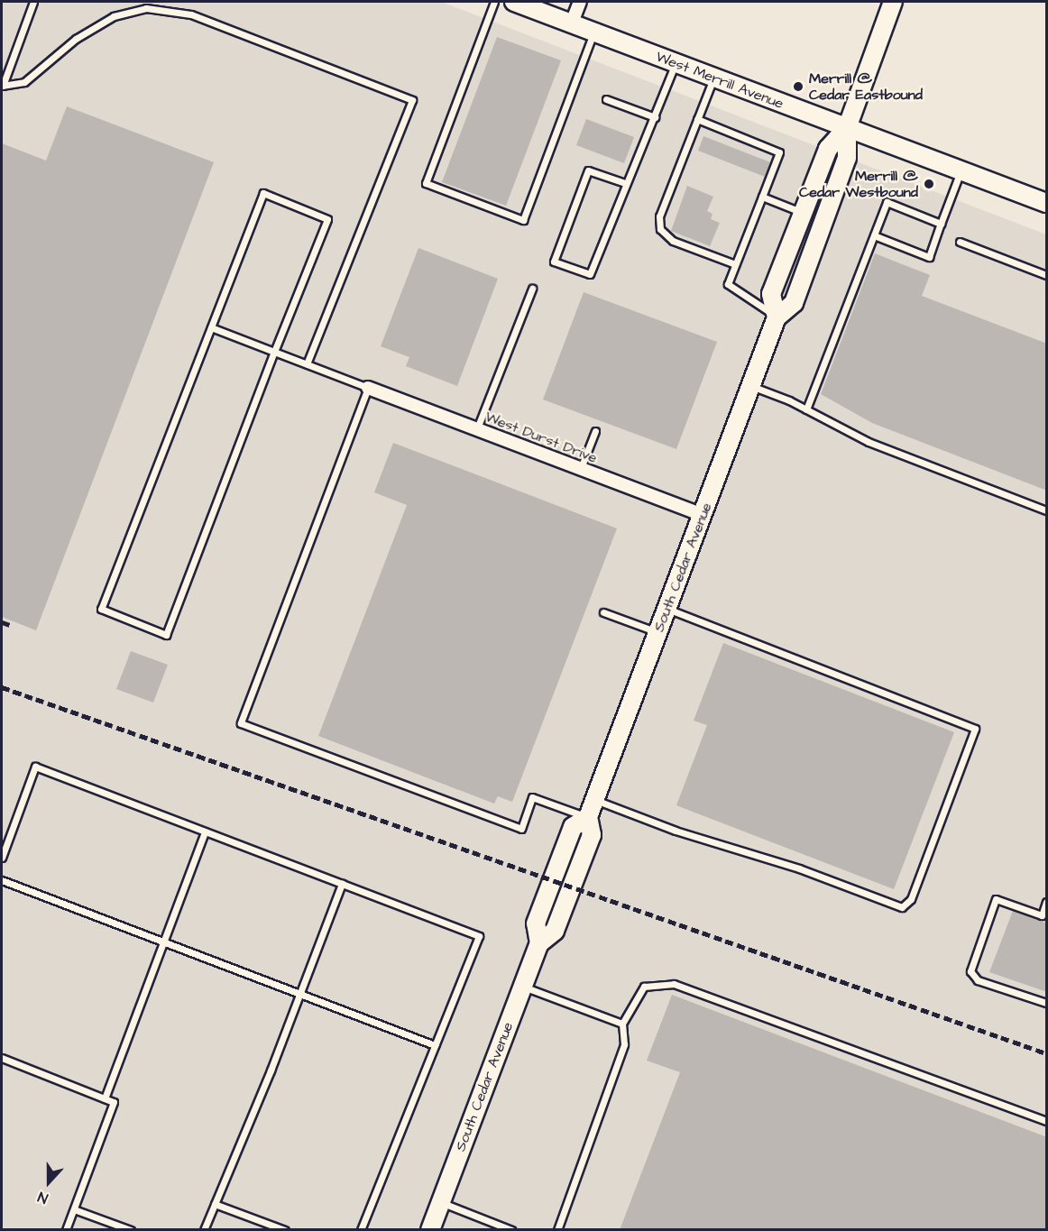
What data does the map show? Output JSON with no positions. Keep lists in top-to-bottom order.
{
  "streets": {
    "main road": ["West Merrill Avenue", "South Cedar Avenue"],
    "street": ["West Durst Drive"]
  },
  "crossings": [
    ["West Merrill Avenue", "South Cedar Avenue"],
    ["West Durst Drive", "South Cedar Avenue"]
  ],
  "places": ["Merrill @ Cedar Eastbound", "Merrill @ Cedar Westbound"],
  "north": "bottom"
}
